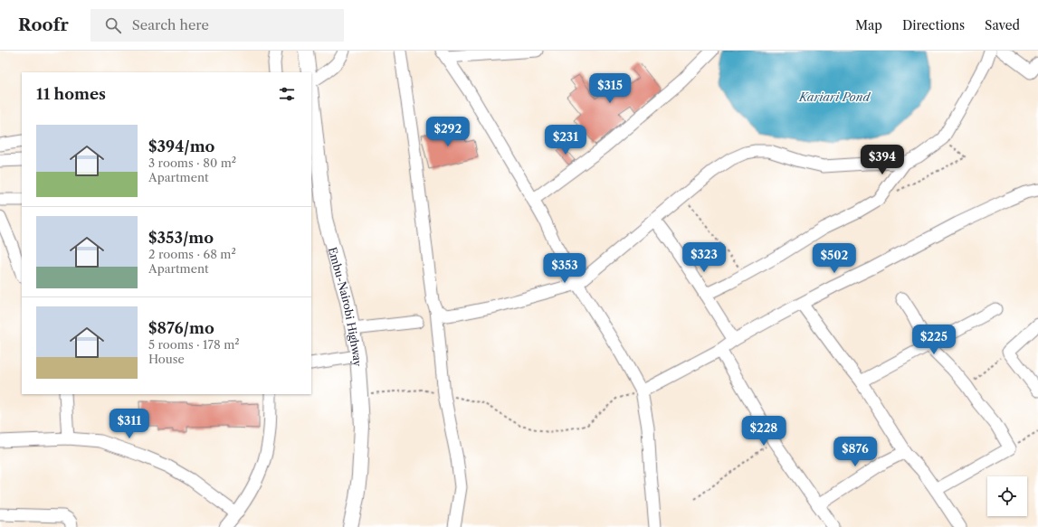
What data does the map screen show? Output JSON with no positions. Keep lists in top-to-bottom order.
{
  "streets": {
    "main road": ["Embu-Nairobi Highway"]
  },
  "water": ["Kariari Pond"],
  "page": {
    "header": "Roofr",
    "search": "Search here",
    "nav": ["Map", "Directions", "Saved"],
    "heading": "11 homes",
    "price": [
      "$315",
      "$292",
      "$231",
      "$394",
      "$323",
      "$502",
      "$353",
      "$225",
      "$311",
      "$228",
      "$876"
    ],
    "list": [
      {
        "name": "$394/mo",
        "note": "3 rooms · 80 m² · Apartment"
      },
      {
        "name": "$353/mo",
        "note": "2 rooms · 68 m² · Apartment"
      },
      {
        "name": "$876/mo",
        "note": "5 rooms · 178 m² · House"
      }
    ]
  }
}
